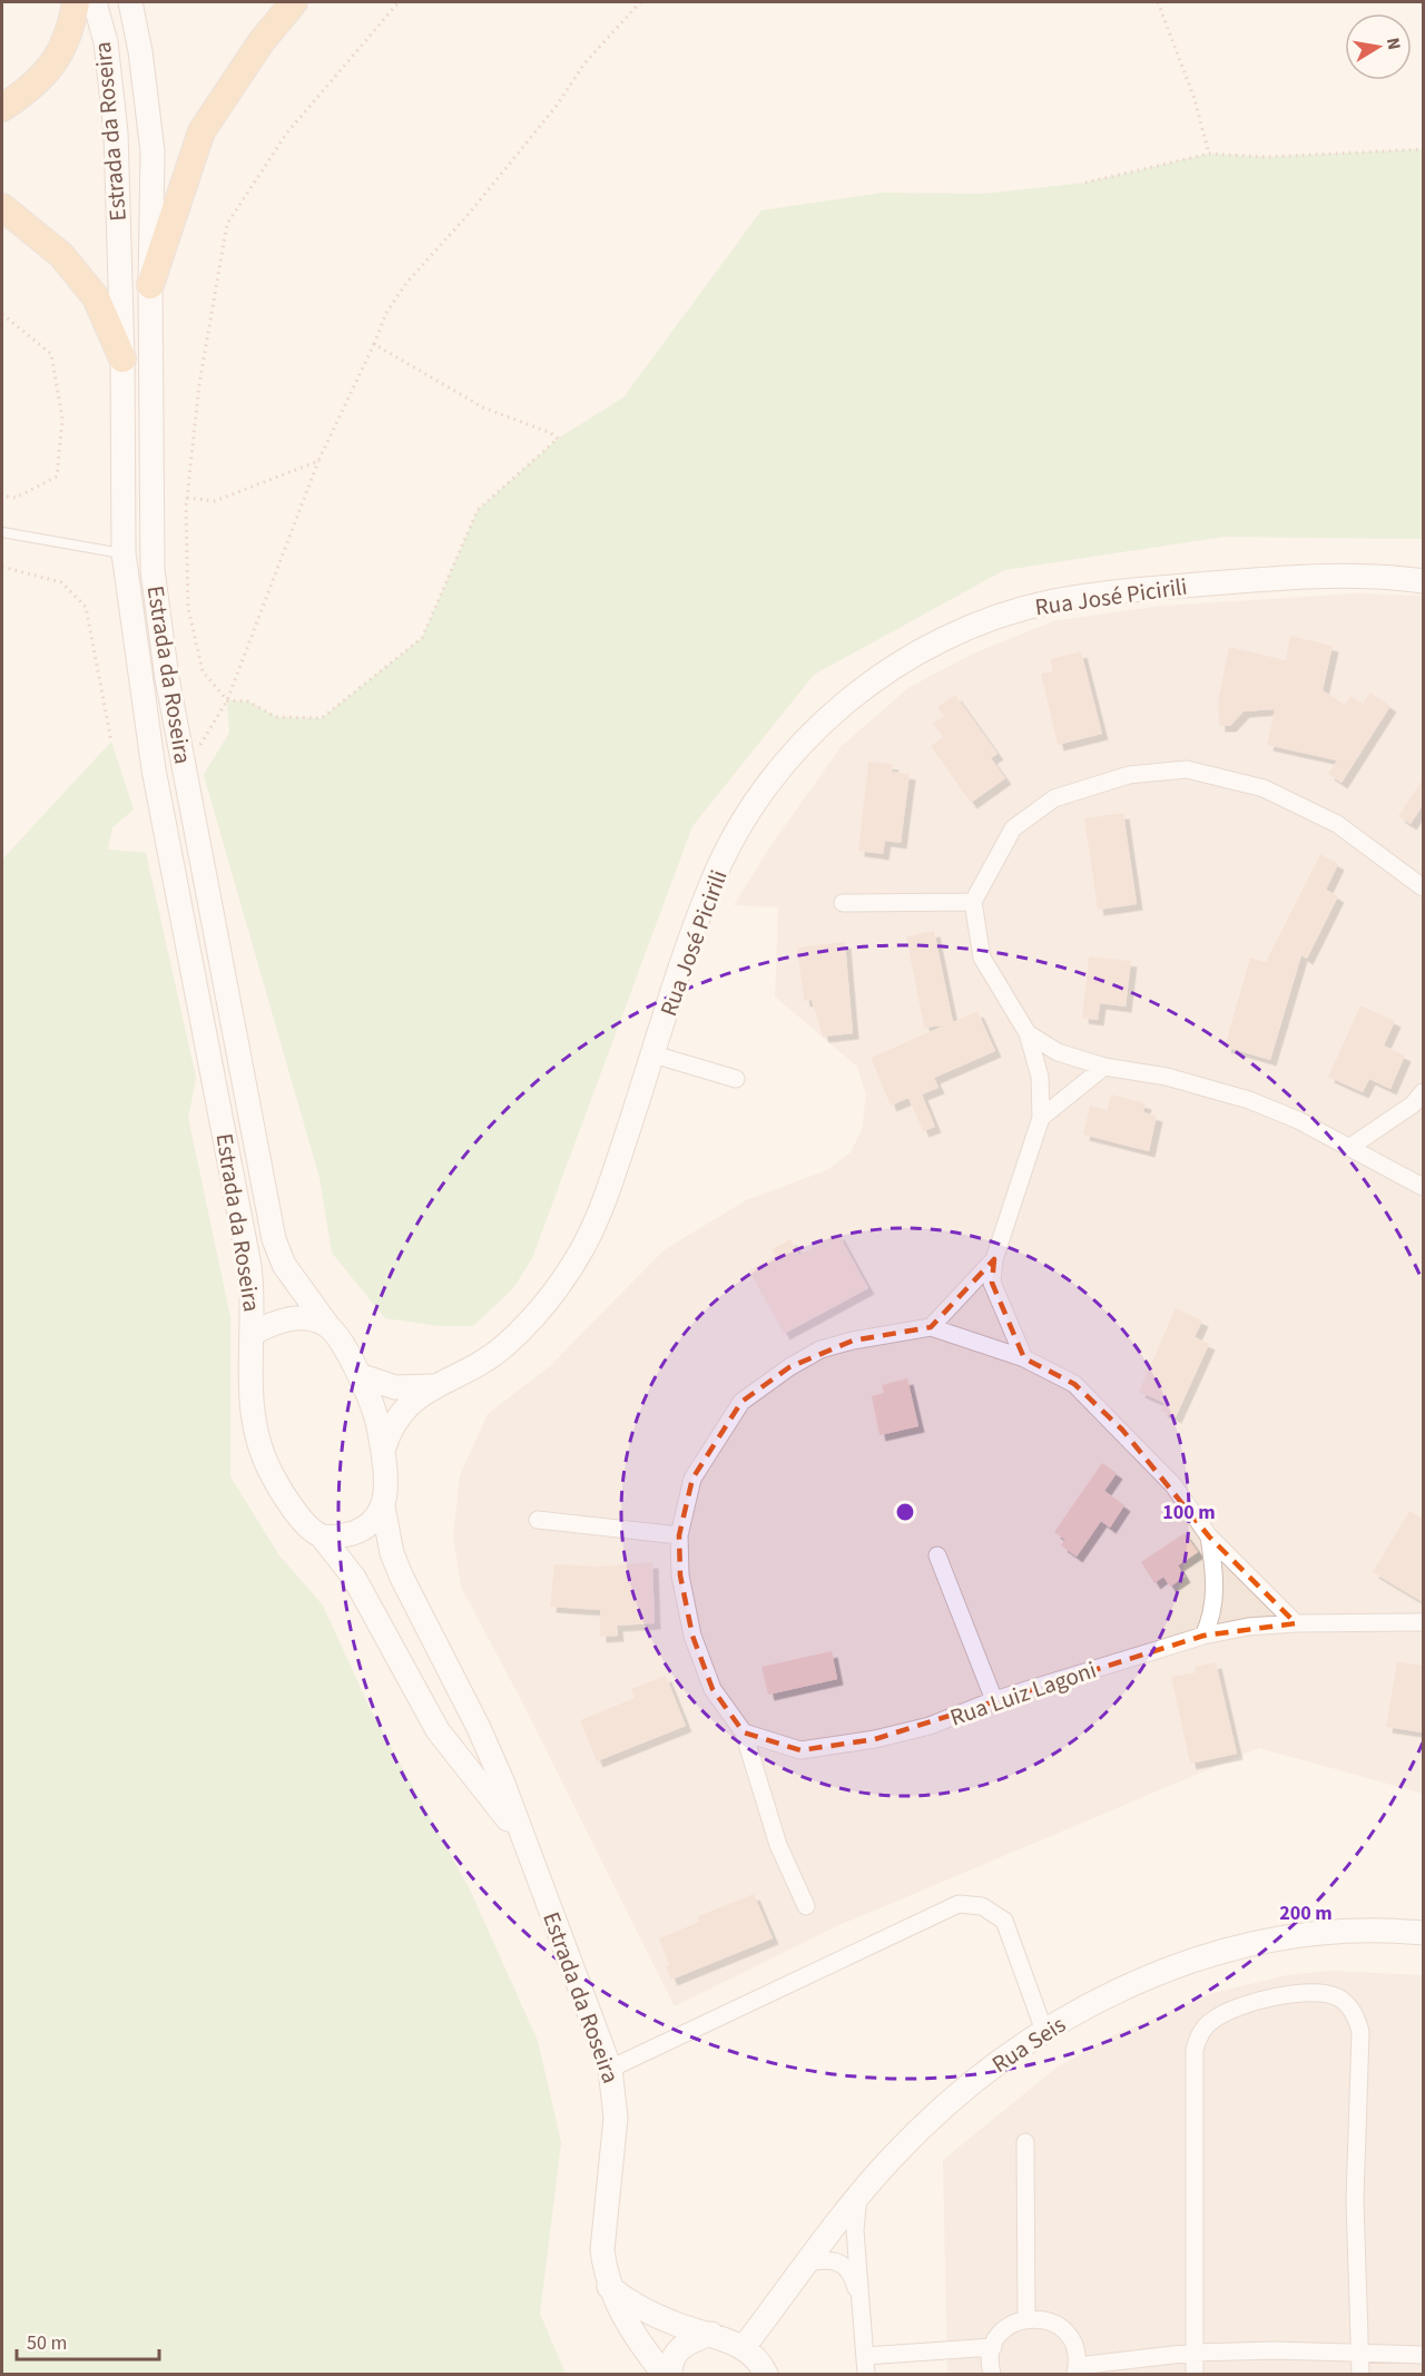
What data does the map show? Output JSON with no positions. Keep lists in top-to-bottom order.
{
  "streets": {
    "street": [
      "Estrada da Roseira",
      "Rua José Picirili",
      "Rua Luiz Lagoni",
      "Rua Seis"
    ]
  },
  "scale_bar": "50 m",
  "north": "right",
  "rings": ["100 m", "200 m"]
}
